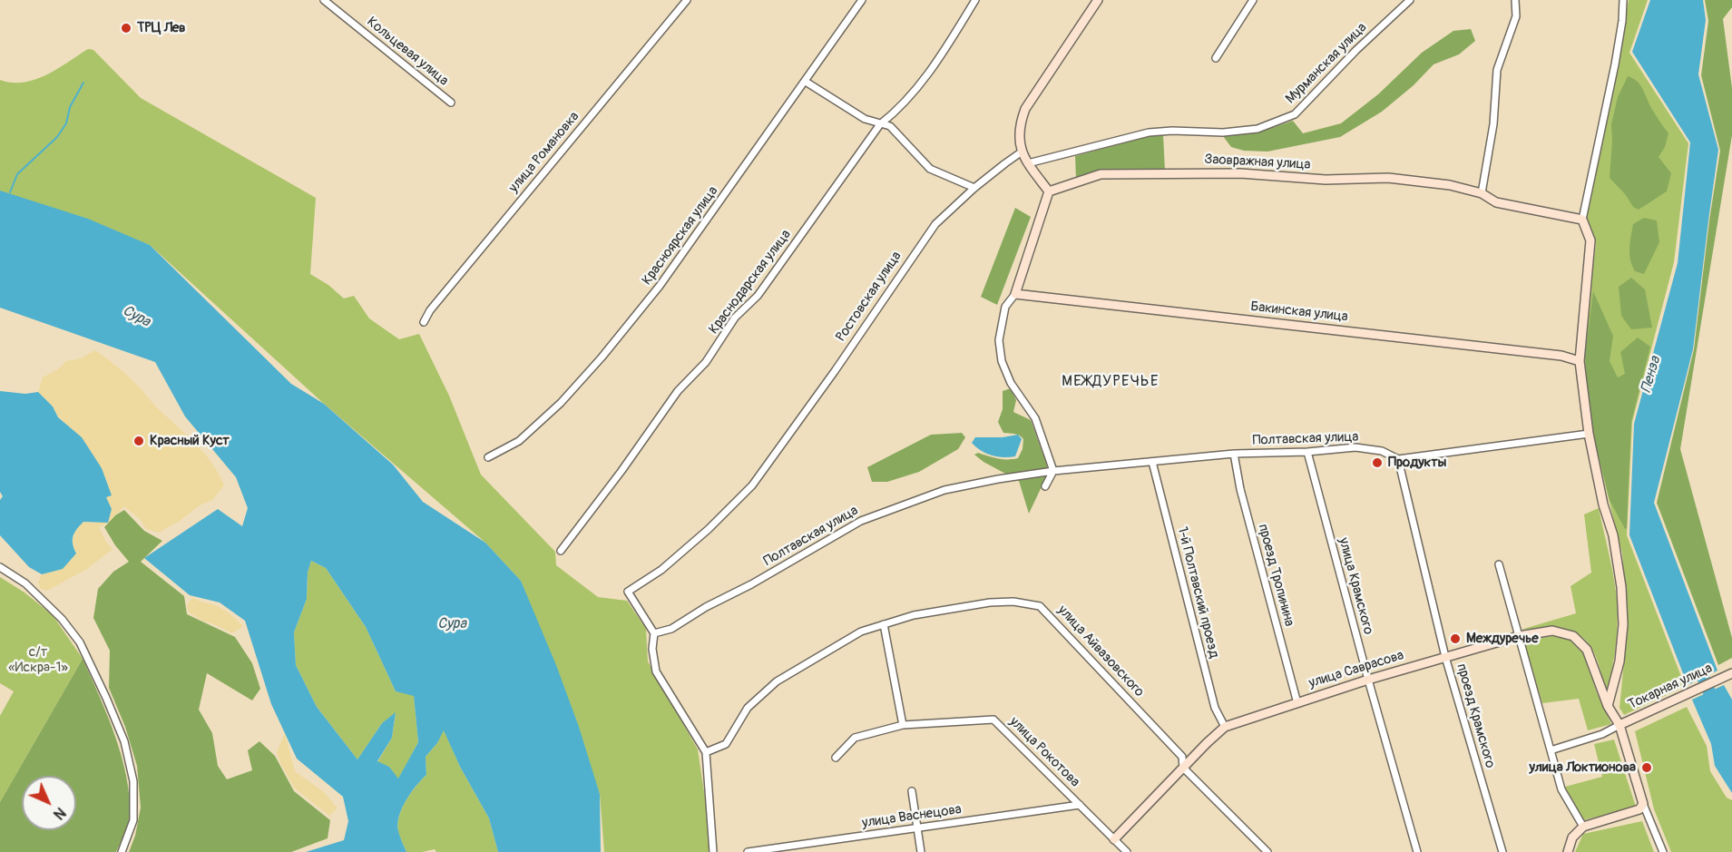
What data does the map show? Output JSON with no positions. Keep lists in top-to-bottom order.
{
  "streets": {
    "street": [
      "Кольцевая улица",
      "Мурманская улица",
      "улица Романовка",
      "Заовражная улица",
      "Красноярская улица",
      "Краснодарская улица",
      "Ростовская улица",
      "Бакинская улица",
      "Полтавская улица",
      "проезд Тропинина",
      "улица Крамского",
      "1-й Полтавский проезд",
      "улица Айвазовского",
      "улица Саврасова",
      "Токарная улица",
      "проезд Крамского",
      "улица Рокотова",
      "улица Васнецова"
    ]
  },
  "crossings": [
    ["Ростовская улица", "Полтавская улица"],
    ["Полтавская улица", "проезд Тропинина"],
    ["Полтавская улица", "улица Крамского"],
    ["Полтавская улица", "1-й Полтавский проезд"],
    ["Полтавская улица", "проезд Крамского"],
    ["проезд Тропинина", "улица Саврасова"],
    ["улица Крамского", "улица Саврасова"],
    ["1-й Полтавский проезд", "улица Саврасова"],
    ["улица Айвазовского", "улица Саврасова"],
    ["улица Саврасова", "Токарная улица"],
    ["улица Саврасова", "проезд Крамского"],
    ["улица Саврасова", "улица Рокотова"],
    ["улица Рокотова", "улица Васнецова"]
  ],
  "districts": ["МЕЖДУРЕЧЬЕ"],
  "water": ["Сура", "Пенза"],
  "parks": ["с/т «Искра-1»"],
  "places": [
    "ТРЦ Лев",
    "Красный Куст",
    "Продукты",
    "Междуречье",
    "улица Локтионова"
  ],
  "north": "bottom right"
}
